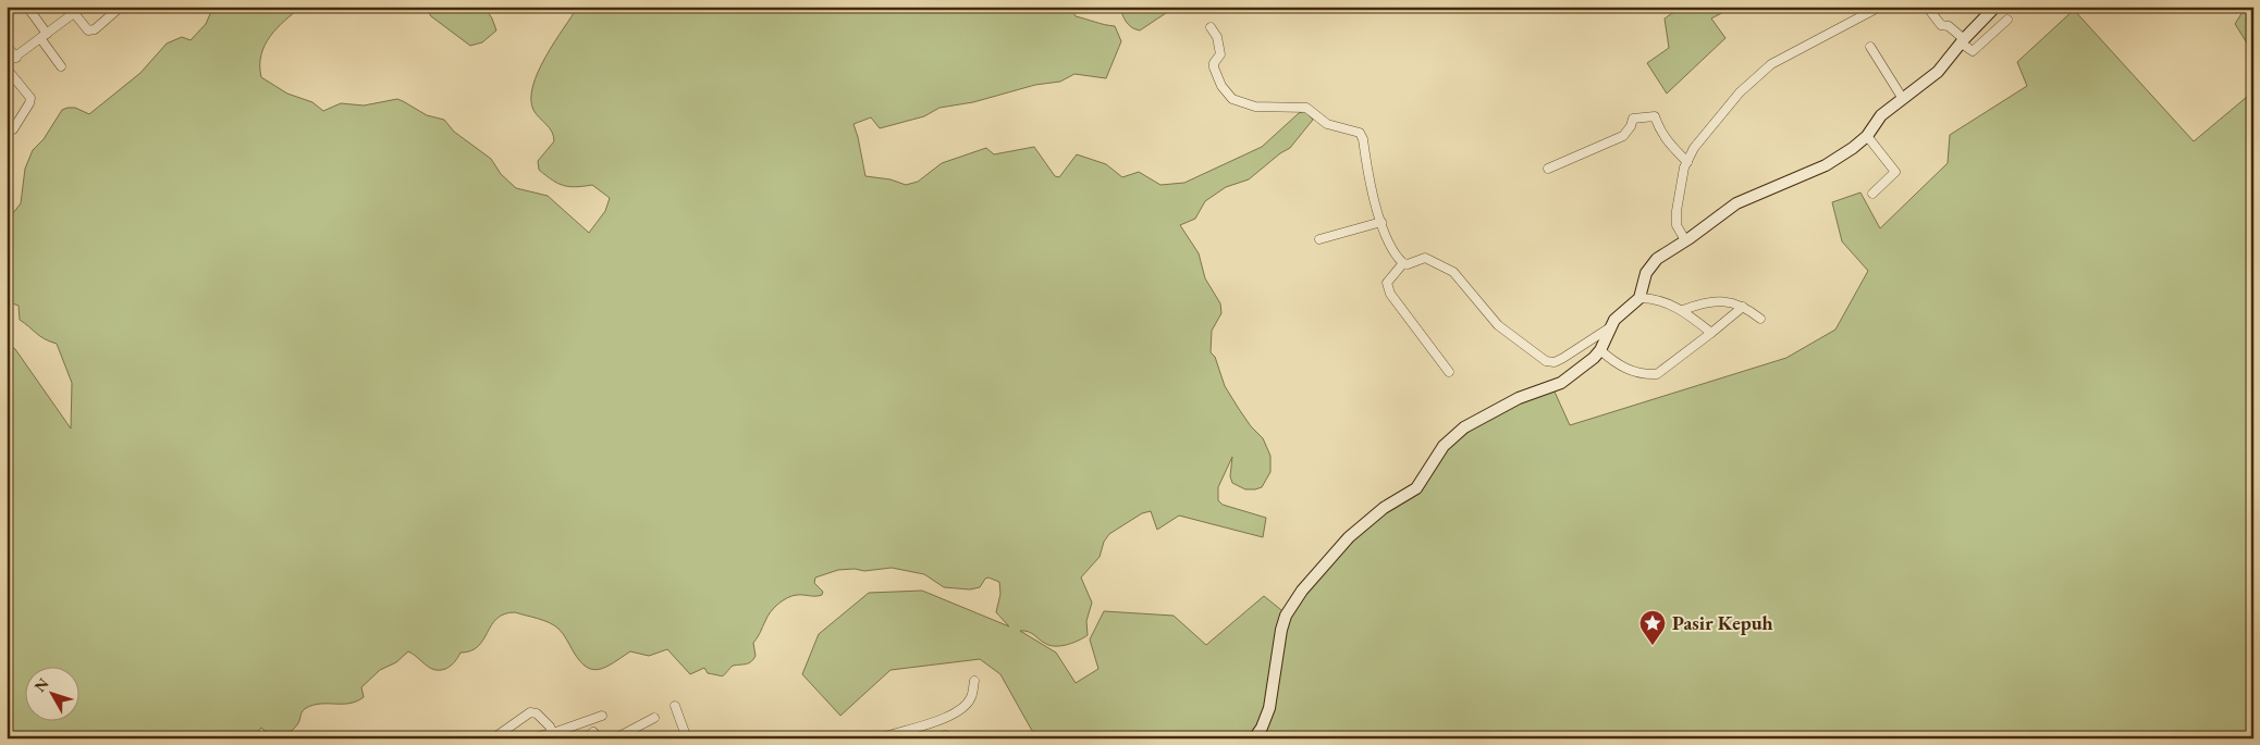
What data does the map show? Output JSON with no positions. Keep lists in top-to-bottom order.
{
  "places": {
    "place": ["Pasir Kepuh"]
  },
  "north": "top left"
}
